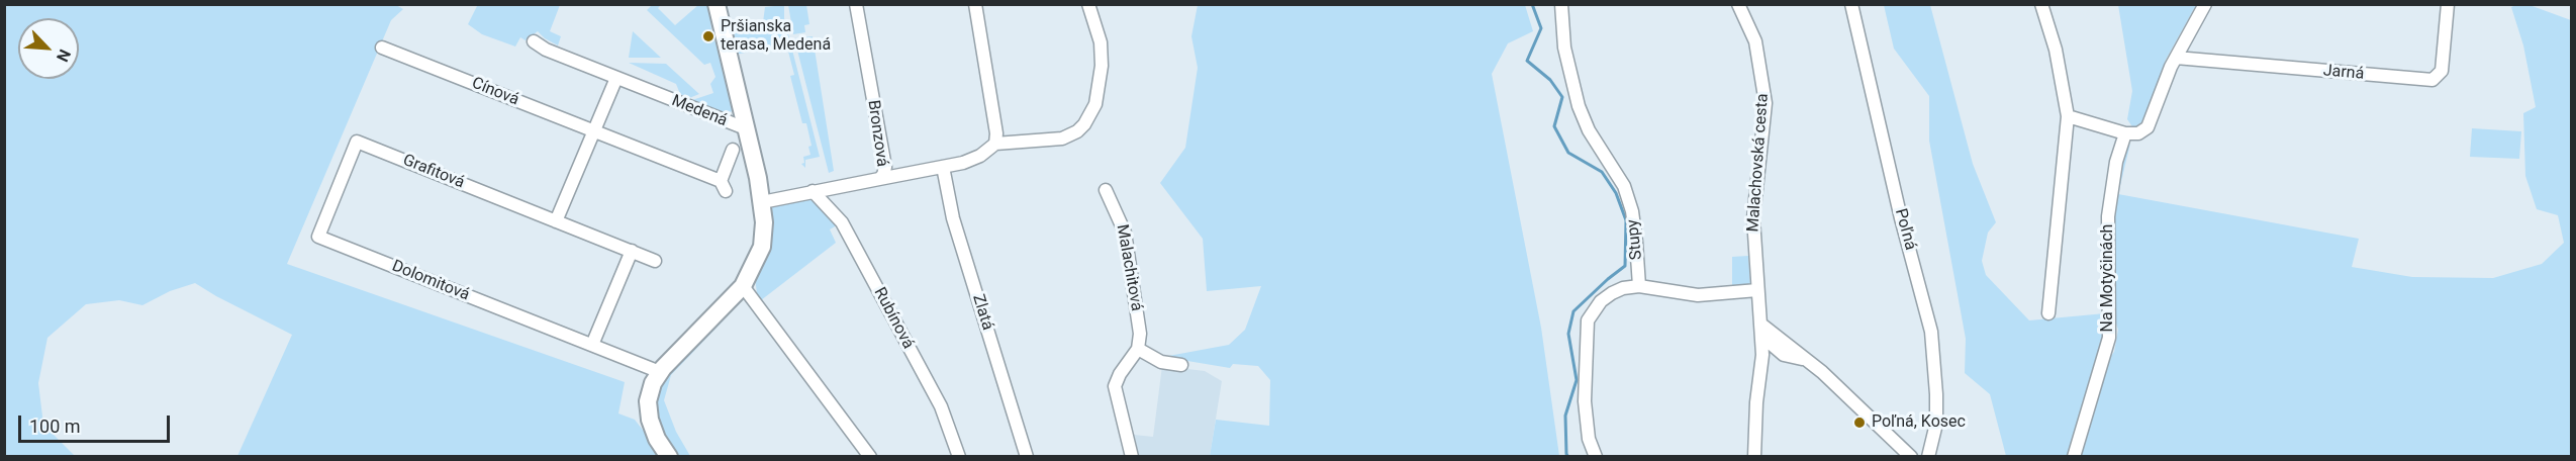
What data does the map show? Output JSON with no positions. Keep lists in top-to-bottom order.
{
  "streets": {
    "street": [
      "Jarná",
      "Cínová",
      "Medená",
      "Bronzová",
      "Malachovská cesta",
      "Grafitová",
      "Poľná",
      "Stupy",
      "Malachitová",
      "Na Motyčinách",
      "Dolomitová",
      "Zlatá",
      "Rubínová"
    ]
  },
  "crossings": [
    ["Bronzová", "Rubínová"],
    ["Grafitová", "Dolomitová"]
  ],
  "places": ["Pršianska terasa, Medená", "Poľná, Kosec"],
  "scale_bar": "100 m",
  "north": "bottom right"
}
